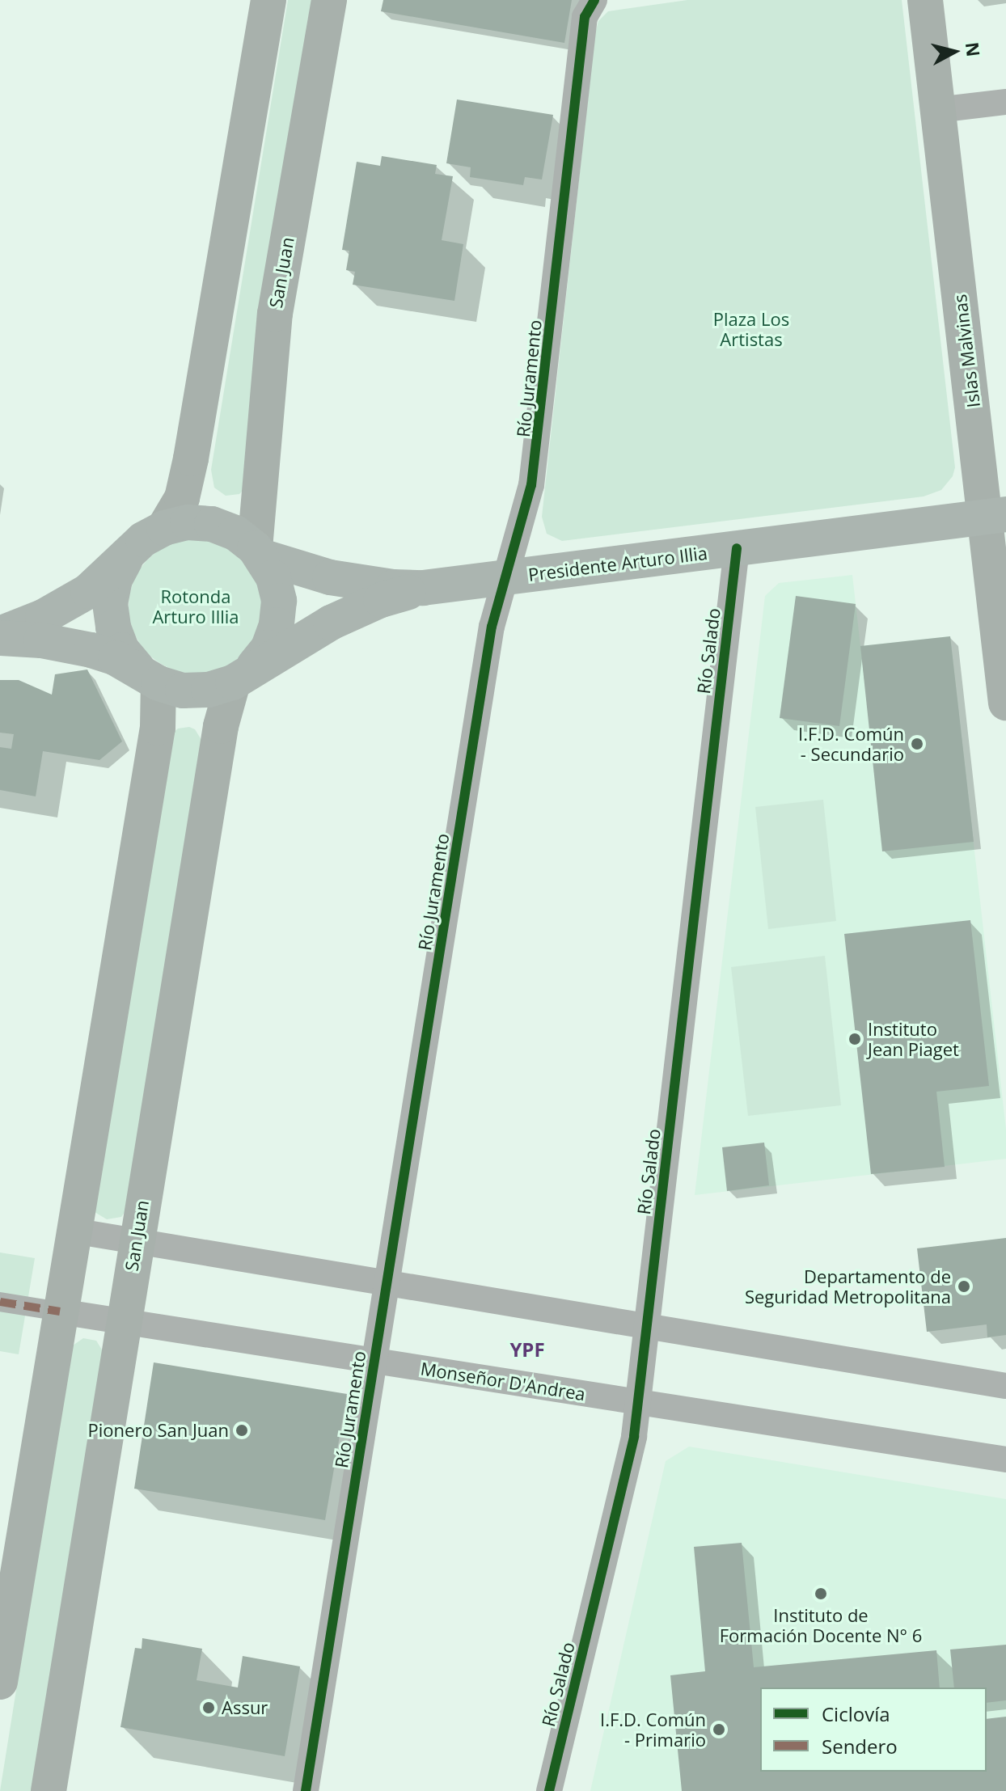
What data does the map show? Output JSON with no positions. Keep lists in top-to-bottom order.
{
  "streets": {
    "main road": ["San Juan", "Islas Malvinas", "Presidente Arturo Illia"],
    "street": ["Río Juramento", "Río Salado", "Monseñor D'Andrea"]
  },
  "crossings": [
    ["San Juan", "Presidente Arturo Illia"],
    ["San Juan", "Monseñor D'Andrea"],
    ["Islas Malvinas", "Presidente Arturo Illia"],
    ["Río Juramento", "Presidente Arturo Illia"],
    ["Río Juramento", "Monseñor D'Andrea"],
    ["Presidente Arturo Illia", "Río Salado"],
    ["Río Salado", "Monseñor D'Andrea"]
  ],
  "districts": ["YPF"],
  "parks": ["Plaza Los Artistas", "Rotonda Arturo Illia"],
  "places": [
    "I.F.D. Común - Secundario",
    "Instituto Jean Piaget",
    "Departamento de Seguridad Metropolitana",
    "Pionero San Juan",
    "Instituto de Formación Docente N° 6",
    "Assur",
    "I.F.D. Común - Primario"
  ],
  "legend": ["Ciclovía", "Sendero"],
  "north": "right"
}
